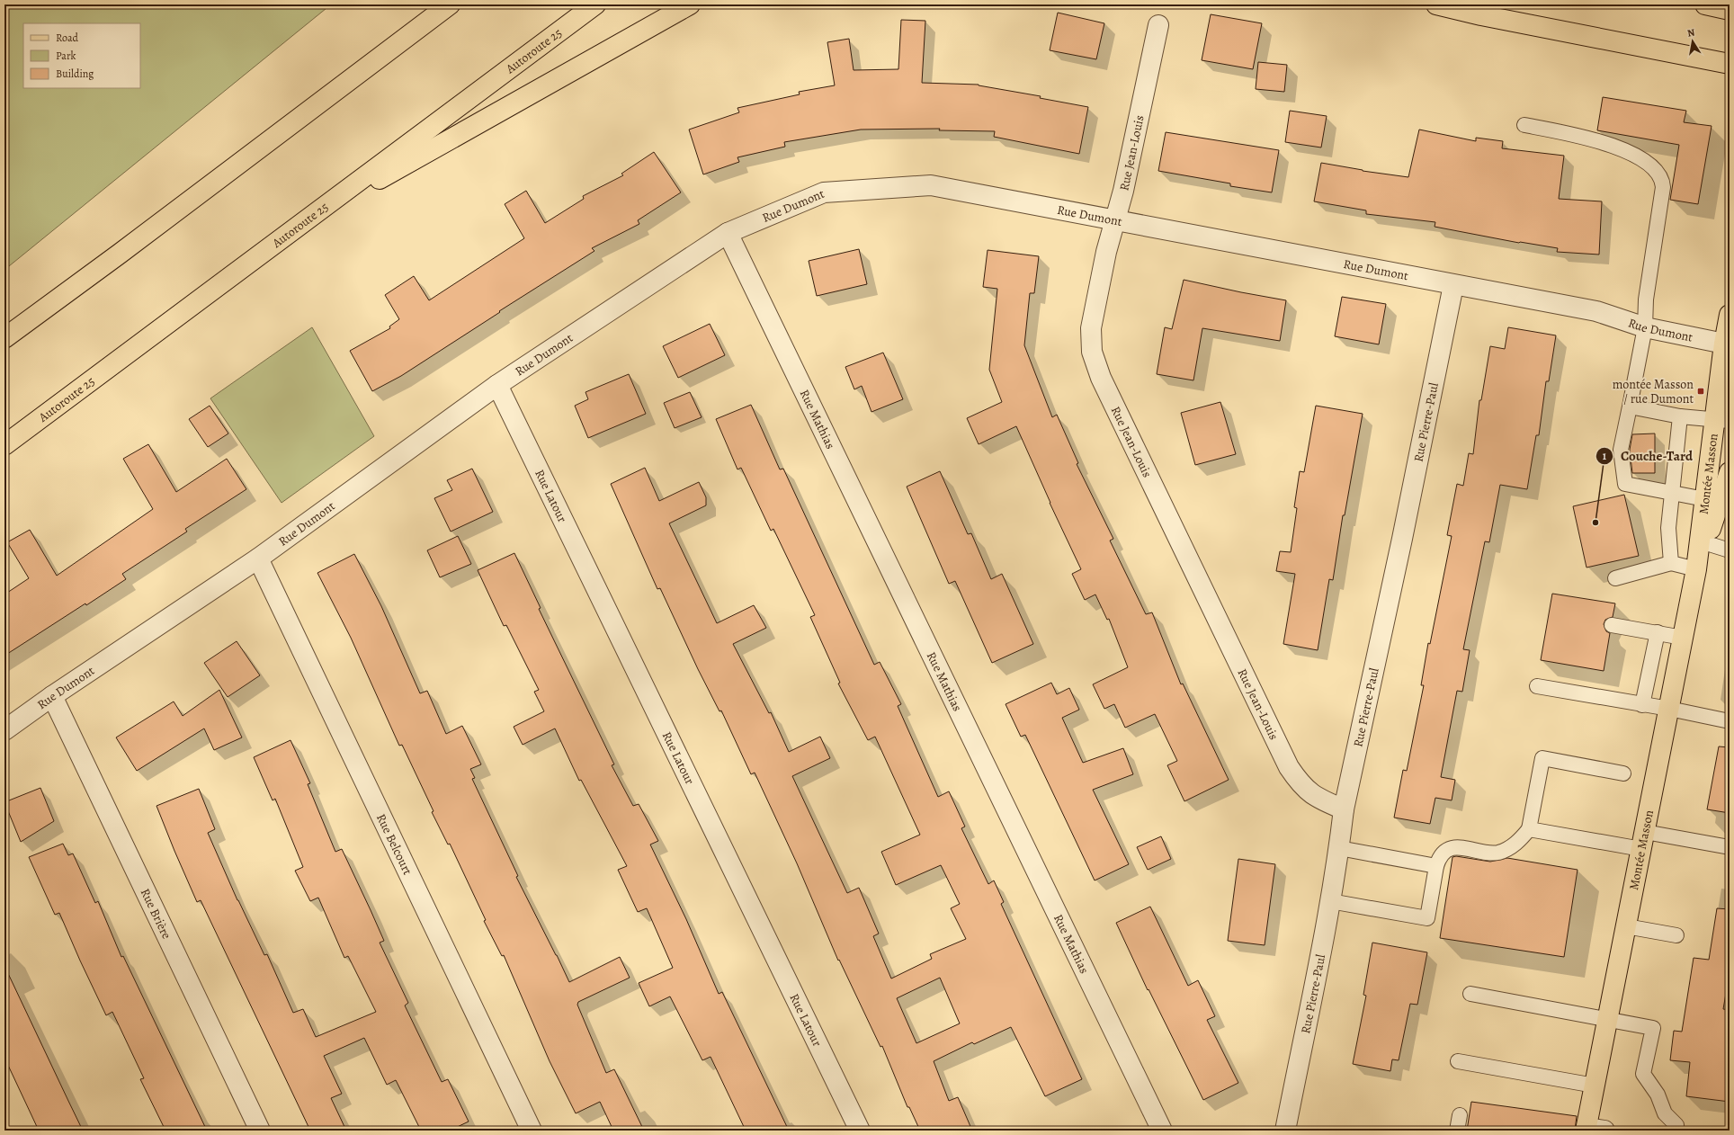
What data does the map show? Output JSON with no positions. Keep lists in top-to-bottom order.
{
  "streets": {
    "main road": ["Autoroute 25", "Montée Masson"],
    "street": [
      "Rue Jean-Louis",
      "Rue Dumont",
      "Rue Mathias",
      "Rue Pierre-Paul",
      "Rue Latour",
      "Rue Belcourt",
      "Rue Brière"
    ]
  },
  "crossings": [
    ["Rue Jean-Louis", "Rue Dumont"],
    ["Rue Jean-Louis", "Rue Pierre-Paul"],
    ["Rue Dumont", "Rue Mathias"],
    ["Rue Dumont", "Rue Pierre-Paul"],
    ["Rue Dumont", "Montée Masson"],
    ["Rue Dumont", "Rue Latour"],
    ["Rue Dumont", "Rue Belcourt"],
    ["Rue Dumont", "Rue Brière"]
  ],
  "places": {
    "transit": ["montée Masson / rue Dumont"],
    "other": ["Couche-Tard"]
  },
  "legend": ["Road", "Park", "Building"],
  "north": "top"
}
